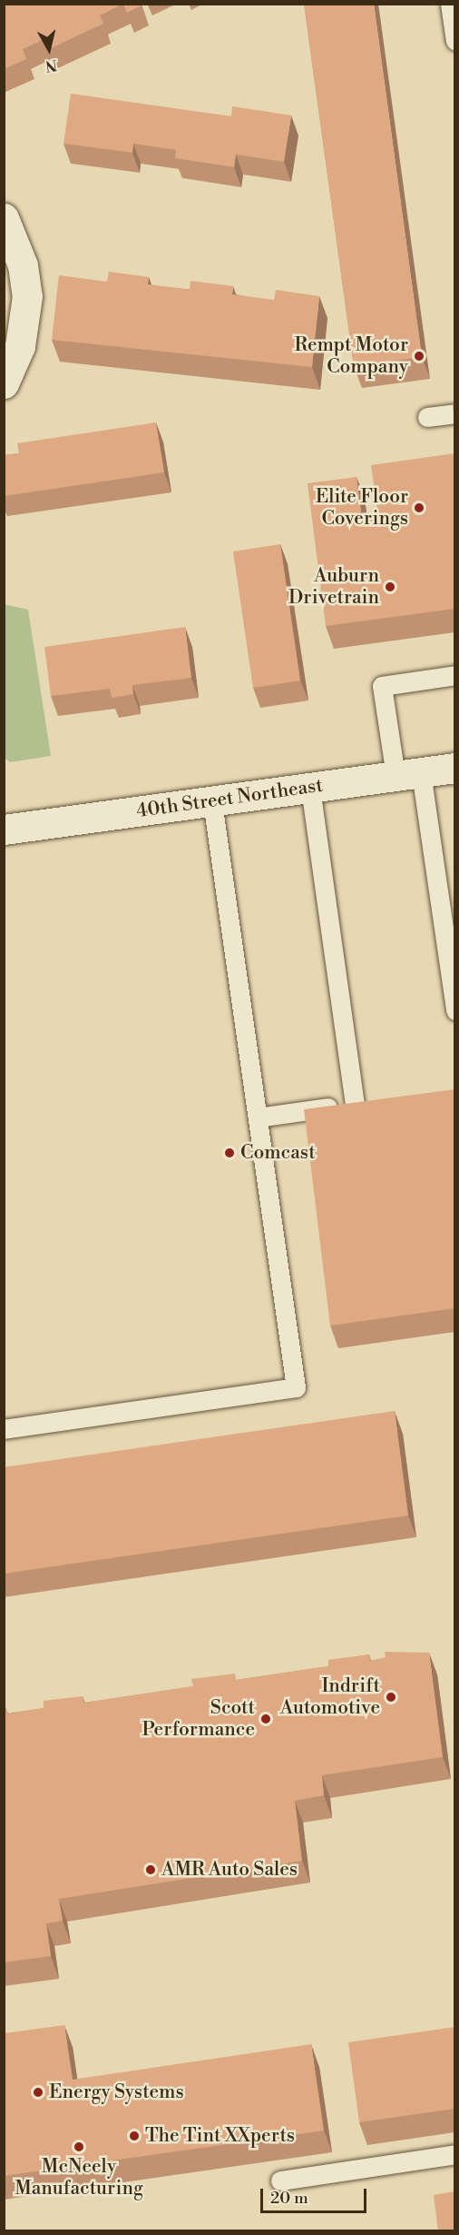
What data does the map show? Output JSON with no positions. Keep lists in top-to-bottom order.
{
  "streets": {
    "street": ["40th Street Northeast"]
  },
  "places": [
    "Rempt Motor Company",
    "Elite Floor Coverings",
    "Auburn Drivetrain",
    "Comcast",
    "Indrift Automotive",
    "Scott Performance",
    "AMR Auto Sales",
    "Energy Systems",
    "The Tint XXperts",
    "McNeely Manufacturing"
  ],
  "scale_bar": "20 m",
  "north": "bottom"
}
